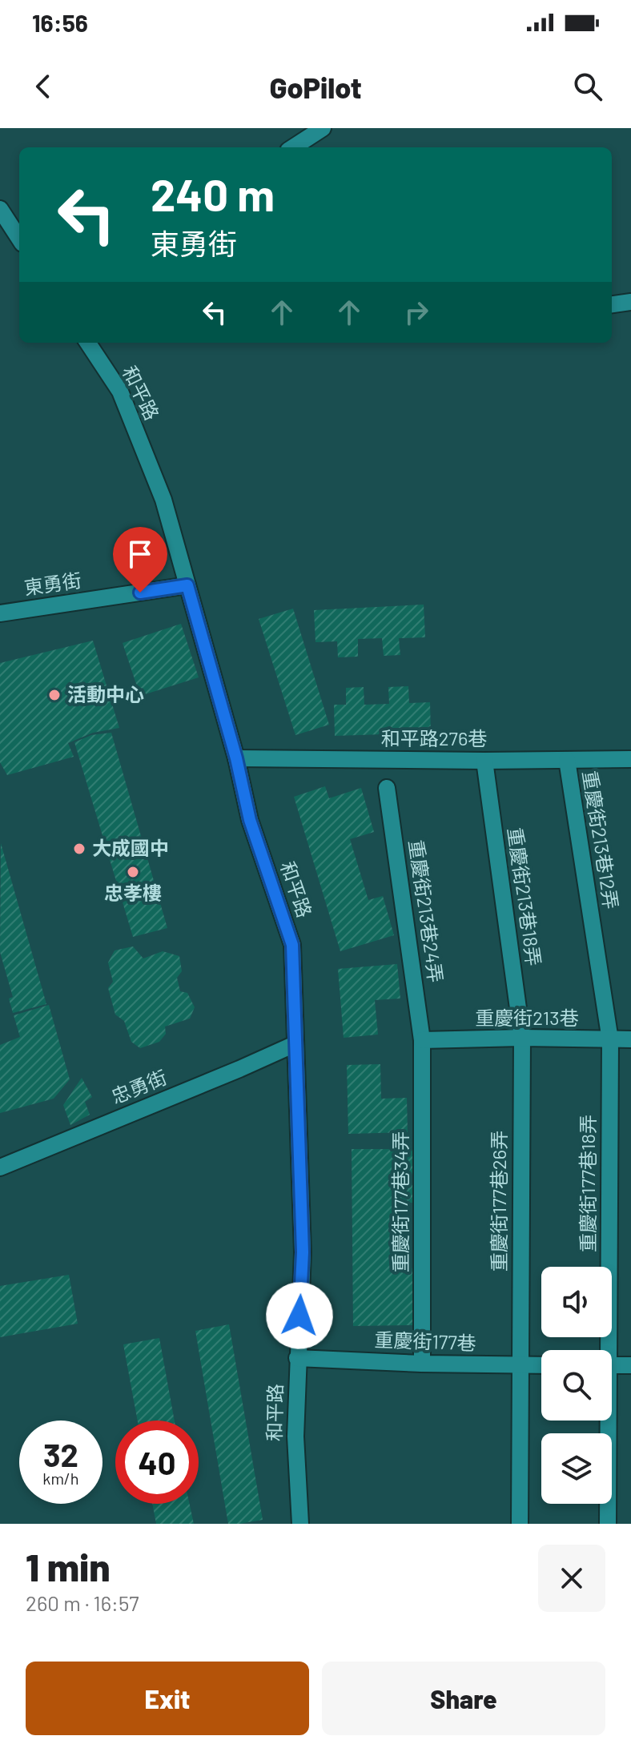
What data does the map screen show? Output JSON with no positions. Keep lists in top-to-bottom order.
{
  "streets": {
    "street": [
      "和平路",
      "東勇街",
      "和平路276巷",
      "重慶街213巷12弄",
      "重慶街213巷18弄",
      "重慶街213巷24弄",
      "重慶街213巷",
      "忠勇街",
      "重慶街177巷18弄",
      "重慶街177巷26弄",
      "重慶街177巷34弄",
      "重慶街177巷"
    ]
  },
  "crossings": [
    ["和平路", "東勇街"],
    ["和平路", "和平路276巷"],
    ["和平路", "忠勇街"],
    ["和平路", "重慶街177巷"],
    ["和平路276巷", "重慶街213巷12弄"],
    ["和平路276巷", "重慶街213巷18弄"],
    ["重慶街213巷12弄", "重慶街213巷"],
    ["重慶街213巷12弄", "重慶街177巷18弄"],
    ["重慶街213巷18弄", "重慶街213巷"],
    ["重慶街213巷18弄", "重慶街177巷26弄"],
    ["重慶街213巷24弄", "重慶街213巷"],
    ["重慶街213巷24弄", "重慶街177巷34弄"],
    ["重慶街213巷", "重慶街177巷18弄"],
    ["重慶街213巷", "重慶街177巷26弄"],
    ["重慶街213巷", "重慶街177巷34弄"],
    ["重慶街177巷26弄", "重慶街177巷"],
    ["重慶街177巷34弄", "重慶街177巷"]
  ],
  "places": ["活動中心", "大成國中", "忠孝樓"],
  "page": {
    "status": "16:56",
    "header": "GoPilot",
    "turn": ["240 m", "東勇街"],
    "speed": "32 km/h",
    "limit": "40",
    "heading": ["1 min", "260 m · 16:57"],
    "buttons": ["Exit", "Share"]
  }
}
